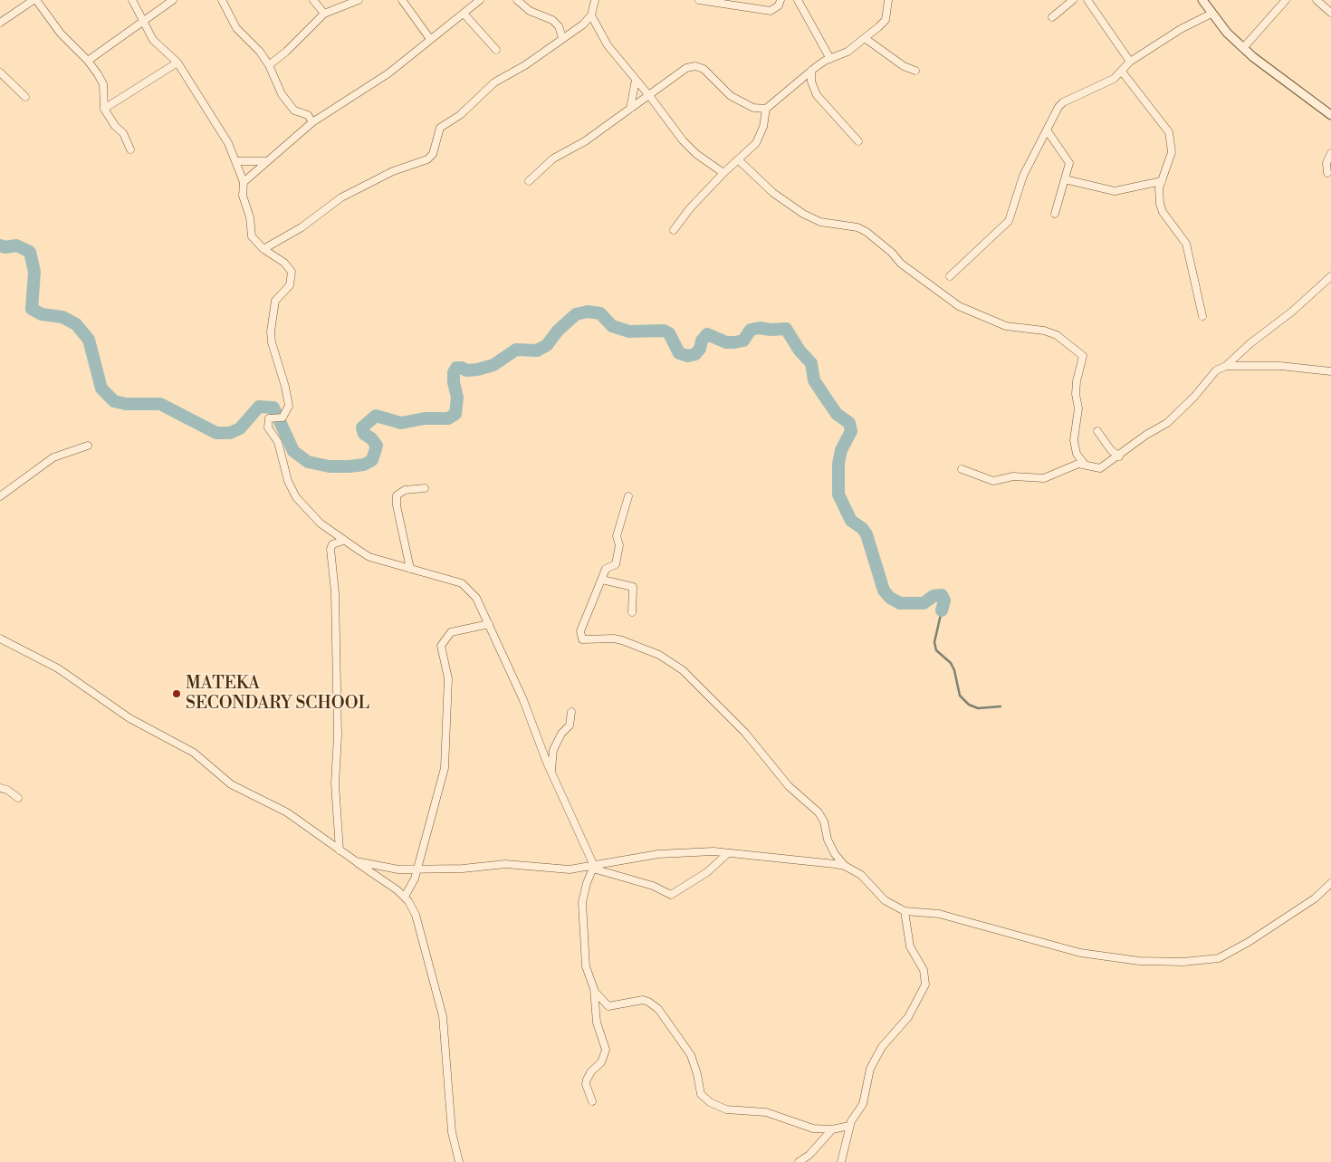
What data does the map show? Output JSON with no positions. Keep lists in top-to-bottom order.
{
  "places": ["MATEKA SECONDARY SCHOOL"]
}
